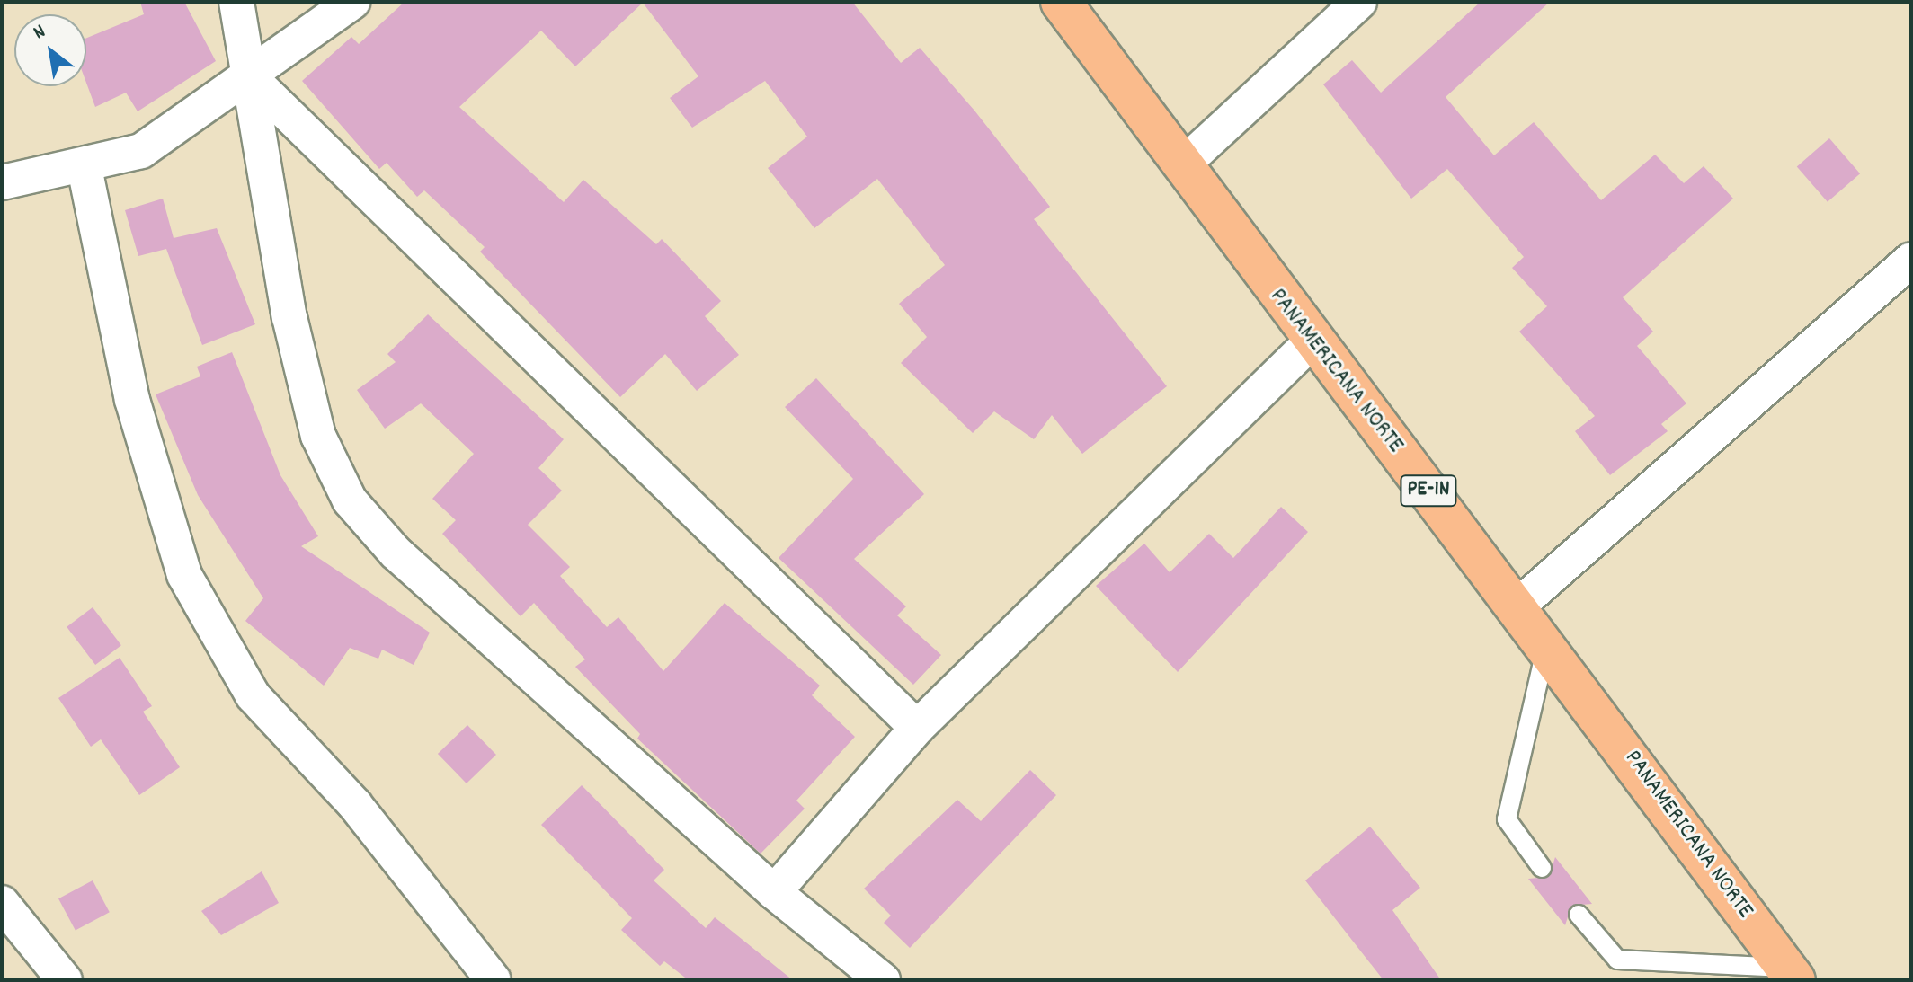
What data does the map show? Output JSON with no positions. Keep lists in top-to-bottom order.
{
  "streets": {
    "highway": ["PANAMERICANA NORTE", "PE-1N"]
  },
  "north": "top left"
}
